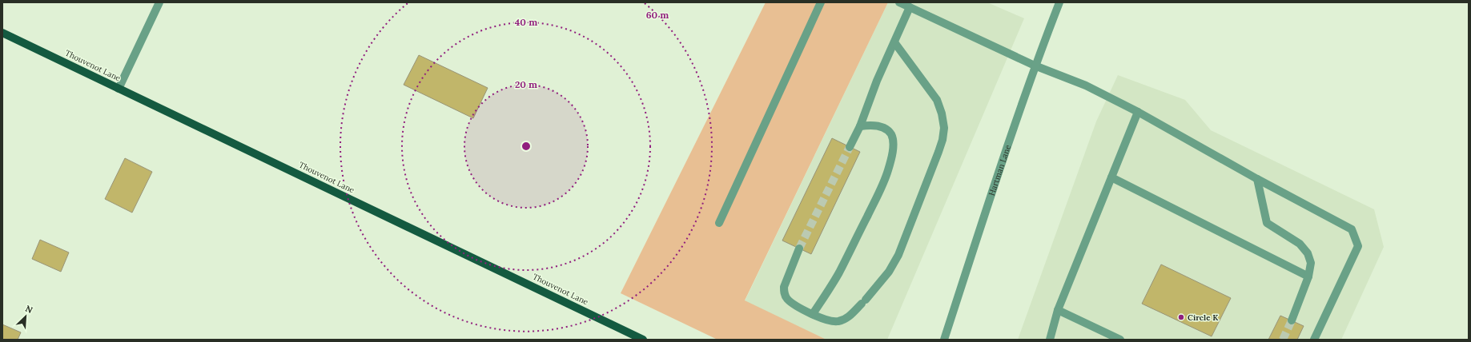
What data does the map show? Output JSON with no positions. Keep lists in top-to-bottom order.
{
  "streets": {
    "main road": ["Thouvenot Lane"],
    "street": ["Hartman Lane"]
  },
  "places": ["Circle K"],
  "north": "top right",
  "rings": ["60 m", "40 m", "20 m"]
}
